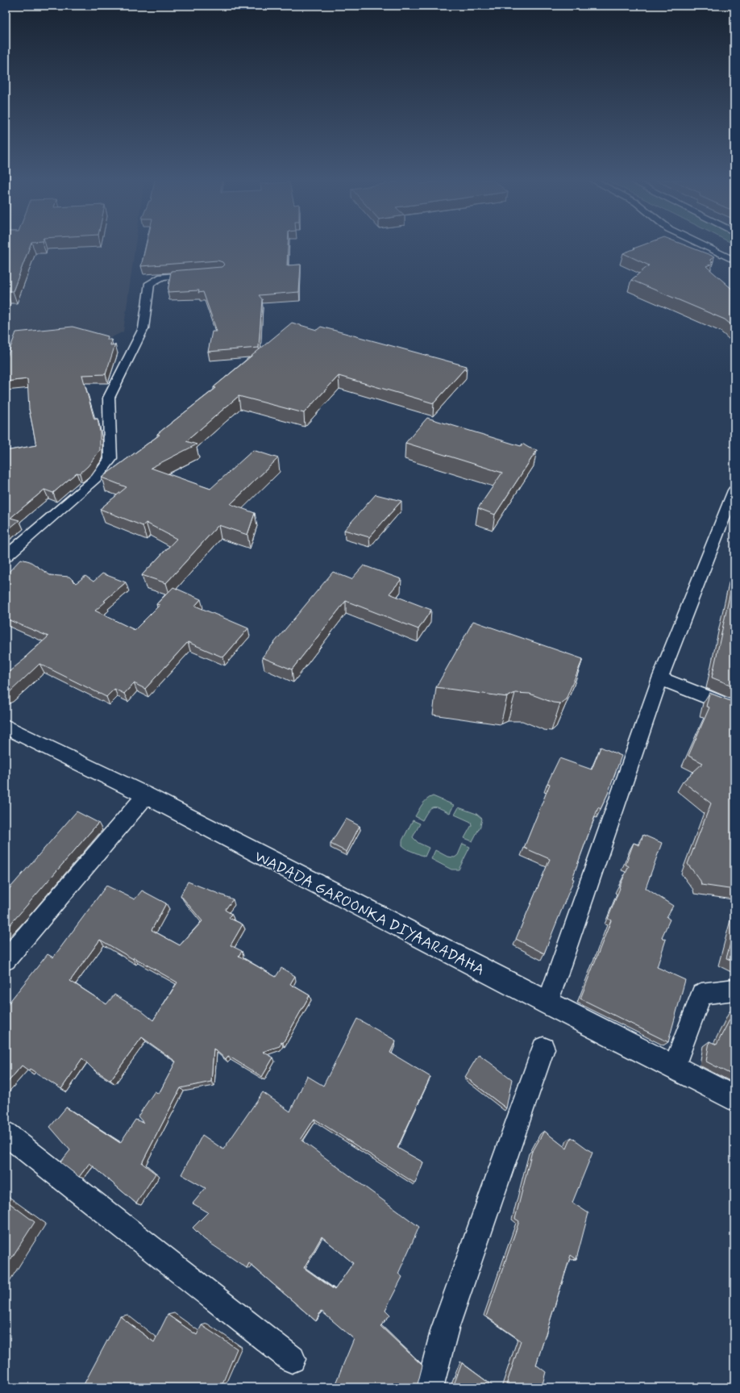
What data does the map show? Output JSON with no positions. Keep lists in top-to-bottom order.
{
  "streets": {
    "main road": ["WADADA GAROONKA DIYAARADAHA"]
  }
}
